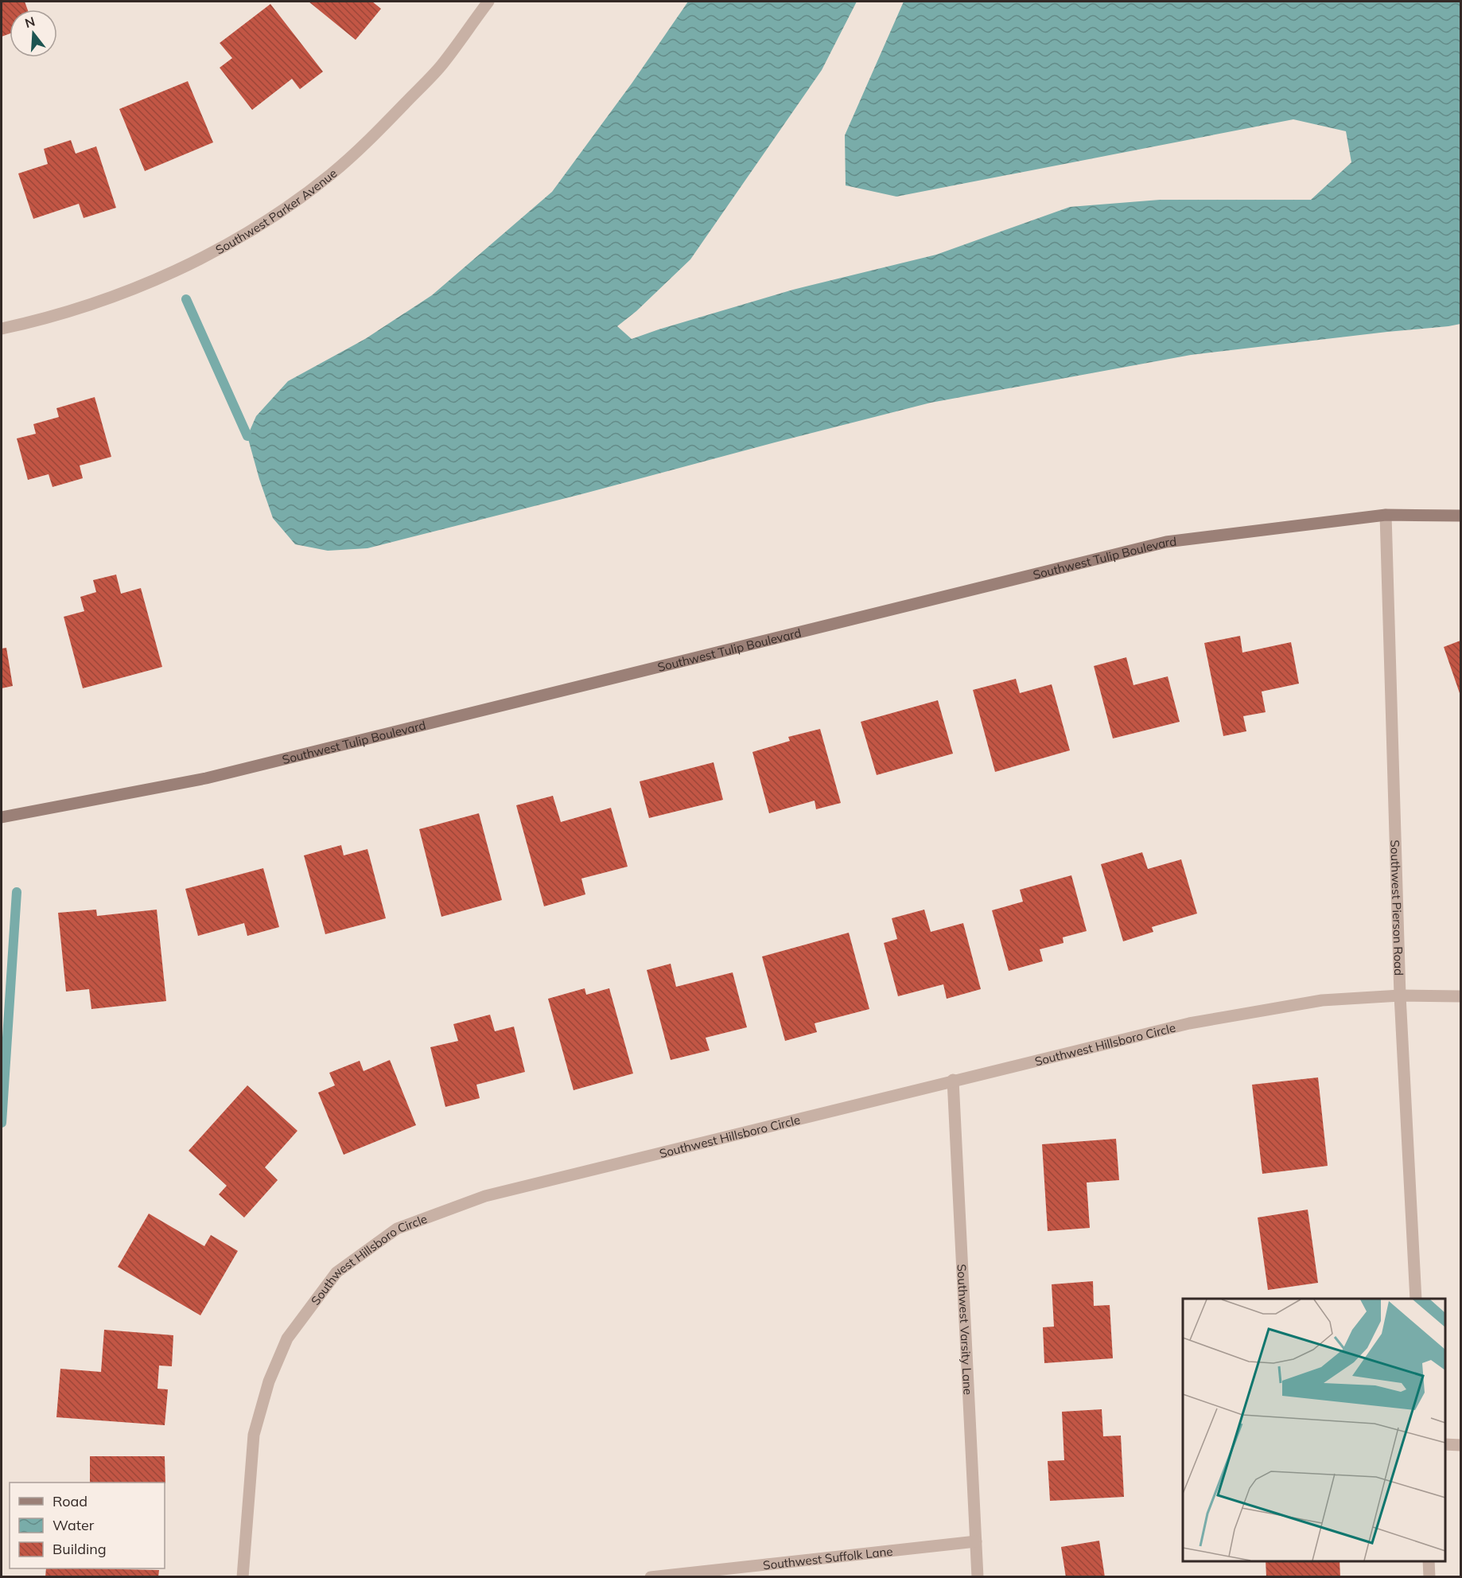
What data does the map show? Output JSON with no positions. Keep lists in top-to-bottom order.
{
  "streets": {
    "street": [
      "Southwest Parker Avenue",
      "Southwest Tulip Boulevard",
      "Southwest Pierson Road",
      "Southwest Hillsboro Circle",
      "Southwest Varsity Lane",
      "Southwest Suffolk Lane"
    ]
  },
  "crossings": [
    ["Southwest Tulip Boulevard", "Southwest Pierson Road"],
    ["Southwest Pierson Road", "Southwest Hillsboro Circle"],
    ["Southwest Hillsboro Circle", "Southwest Varsity Lane"],
    ["Southwest Varsity Lane", "Southwest Suffolk Lane"]
  ],
  "legend": ["Road", "Water", "Building"],
  "north": "top"
}
